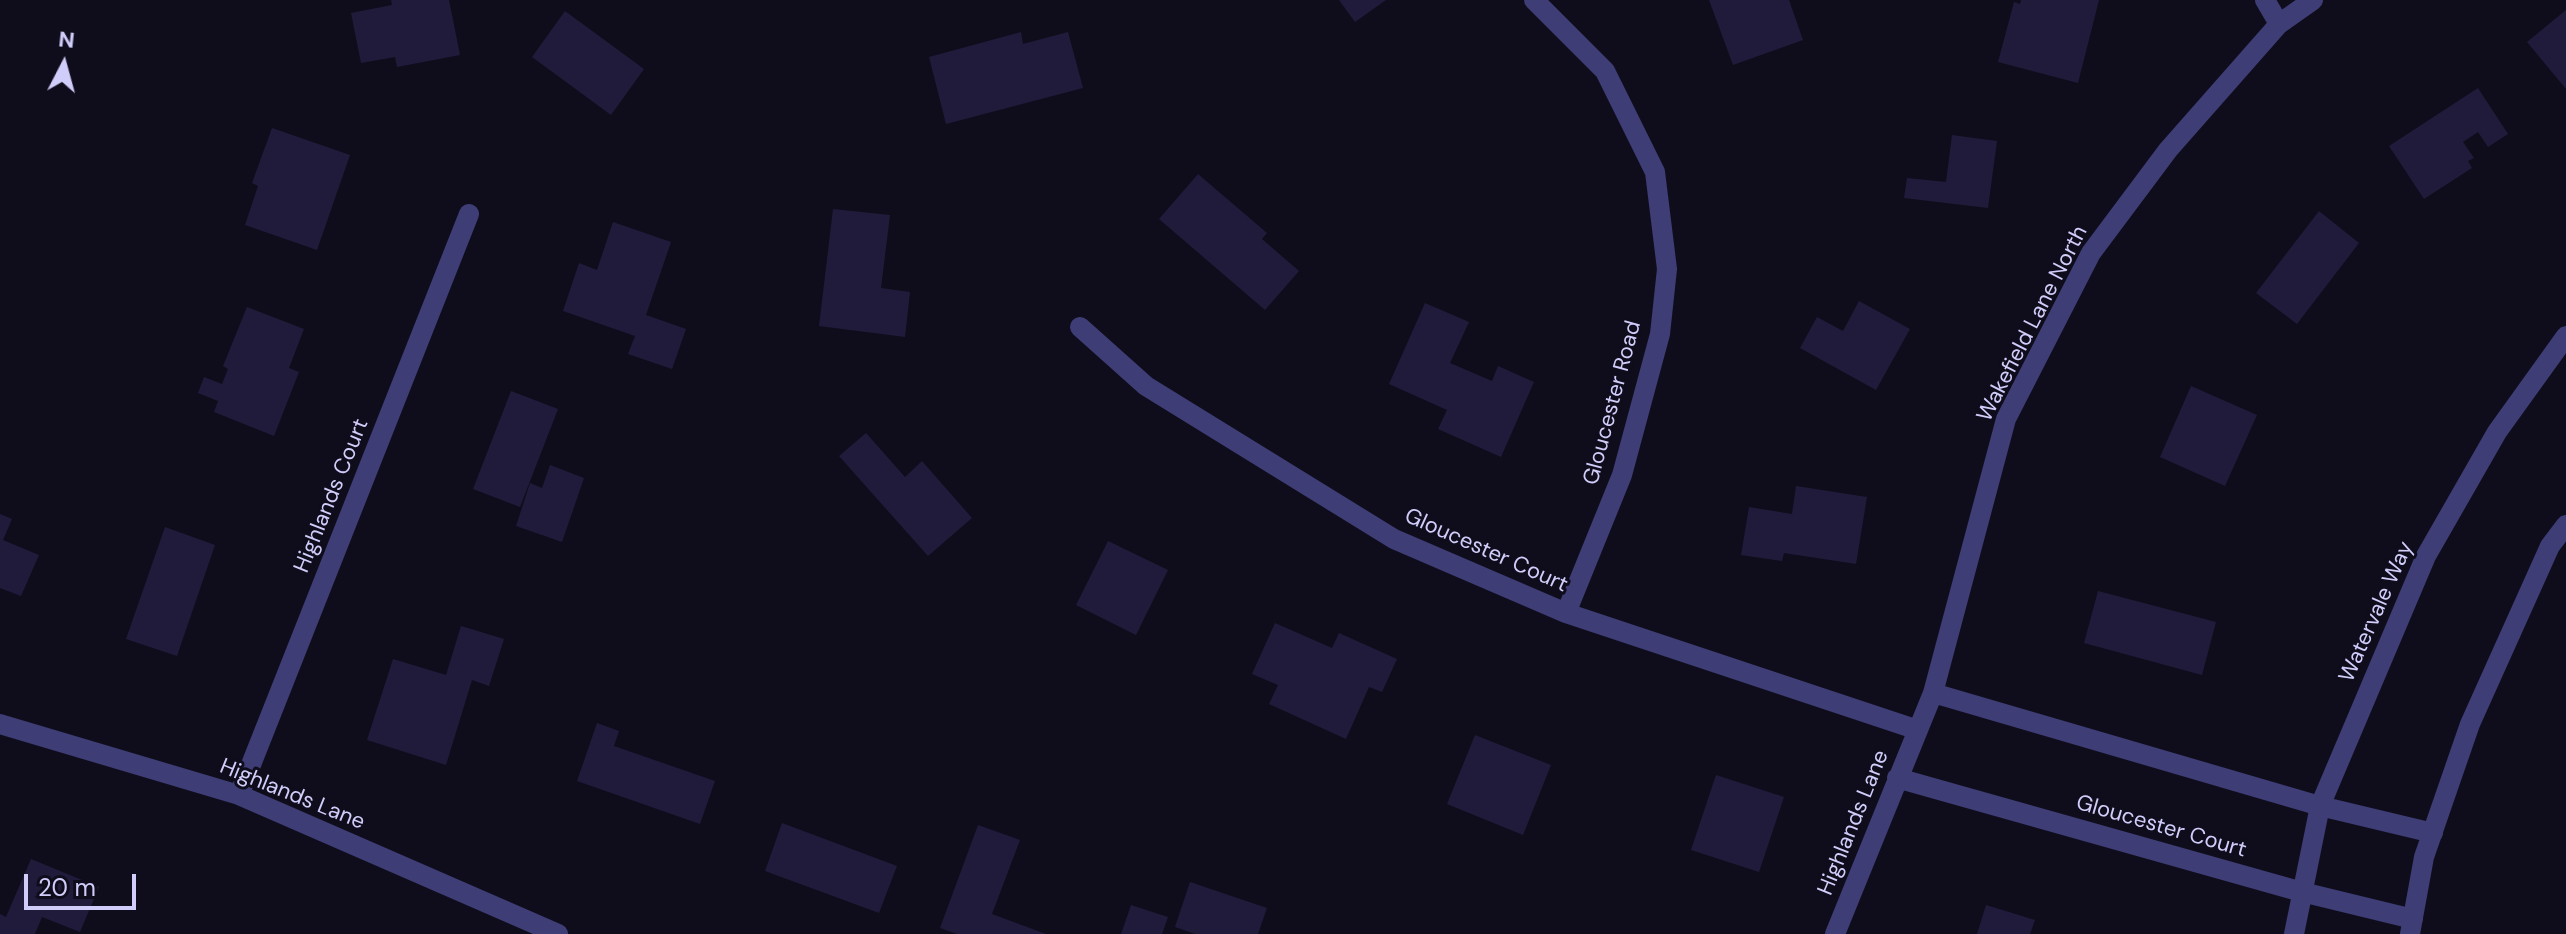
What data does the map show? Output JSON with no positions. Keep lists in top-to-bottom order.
{
  "streets": {
    "street": [
      "Wakefield Lane North",
      "Gloucester Road",
      "Highlands Court",
      "Gloucester Court",
      "Watervale Way",
      "Highlands Lane"
    ]
  },
  "crossings": [
    ["Wakefield Lane North", "Gloucester Court"],
    ["Wakefield Lane North", "Highlands Lane"],
    ["Gloucester Road", "Gloucester Court"],
    ["Highlands Court", "Highlands Lane"],
    ["Gloucester Court", "Watervale Way"],
    ["Gloucester Court", "Highlands Lane"]
  ],
  "scale_bar": "20 m",
  "north": "top"
}
